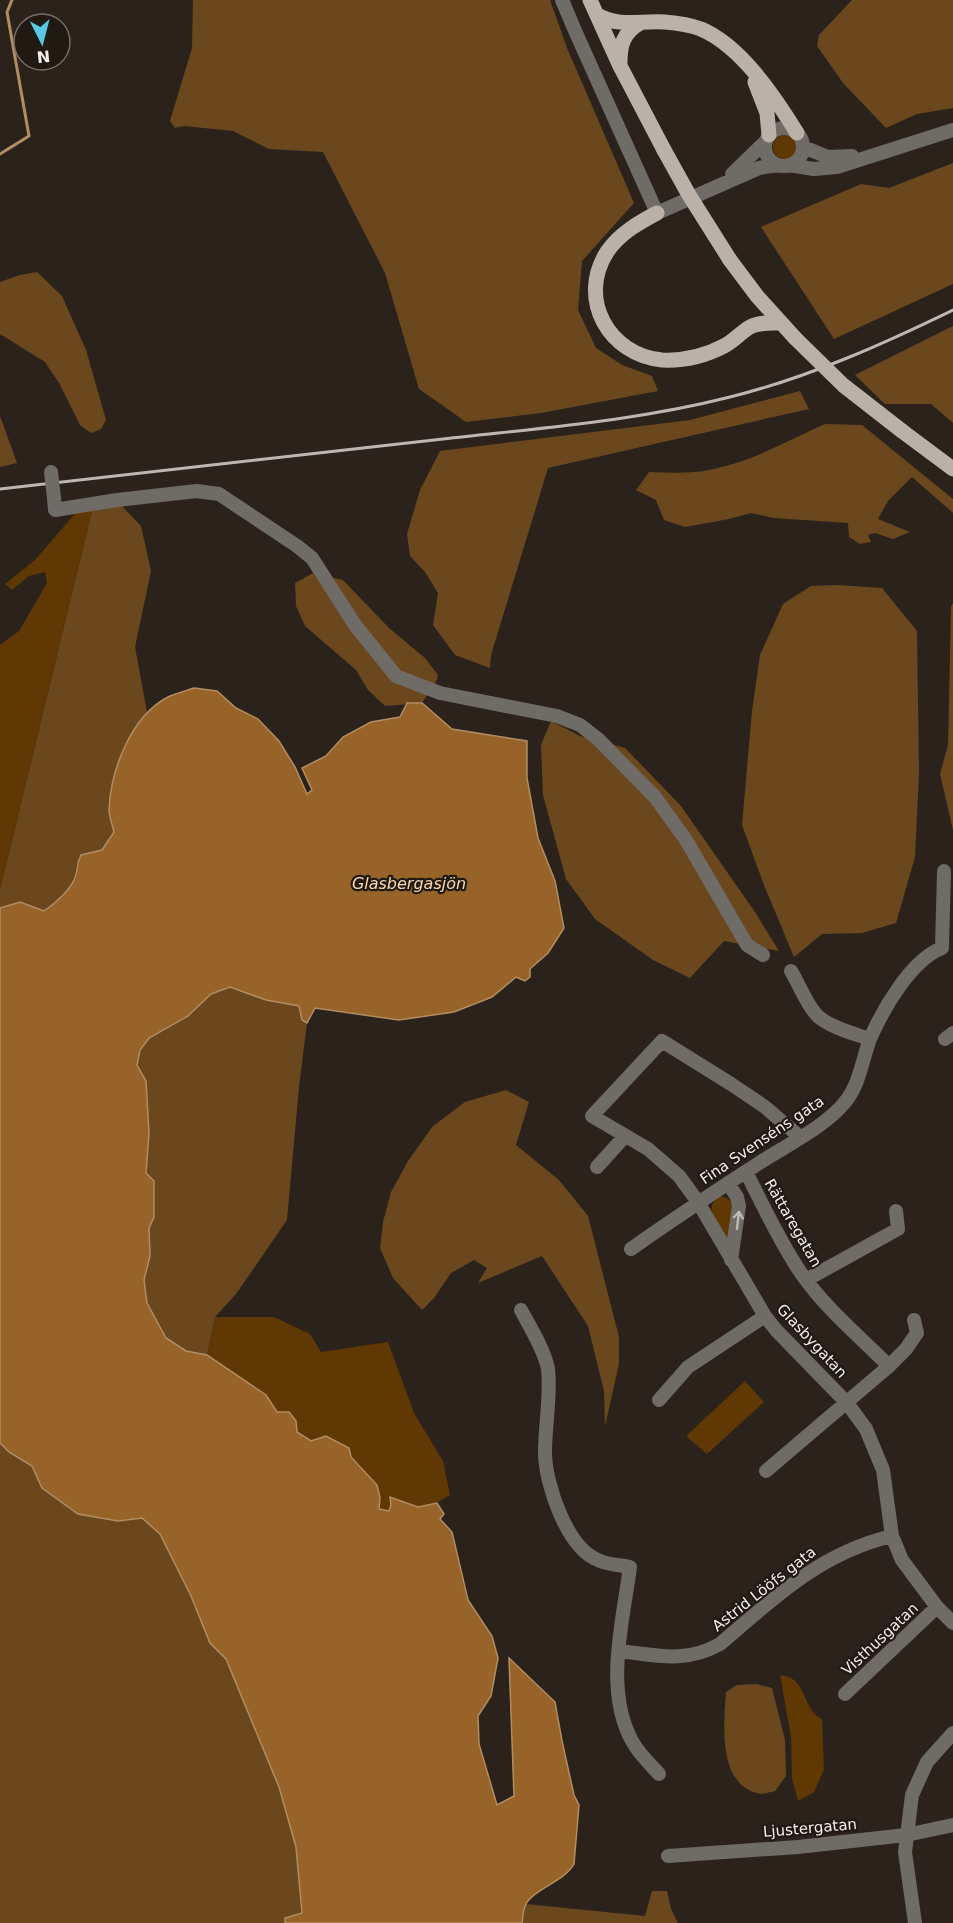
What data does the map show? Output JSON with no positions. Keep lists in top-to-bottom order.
{
  "streets": {
    "street": [
      "Fina Svenséns gata",
      "Rättaregatan",
      "Glasbygatan",
      "Astrid Lööfs gata",
      "Visthusgatan",
      "Ljustergatan"
    ]
  },
  "crossings": [
    ["Fina Svenséns gata", "Rättaregatan"],
    ["Fina Svenséns gata", "Glasbygatan"],
    ["Glasbygatan", "Astrid Lööfs gata"],
    ["Glasbygatan", "Visthusgatan"]
  ],
  "water": ["Glasbergasjön"],
  "north": "bottom"
}
